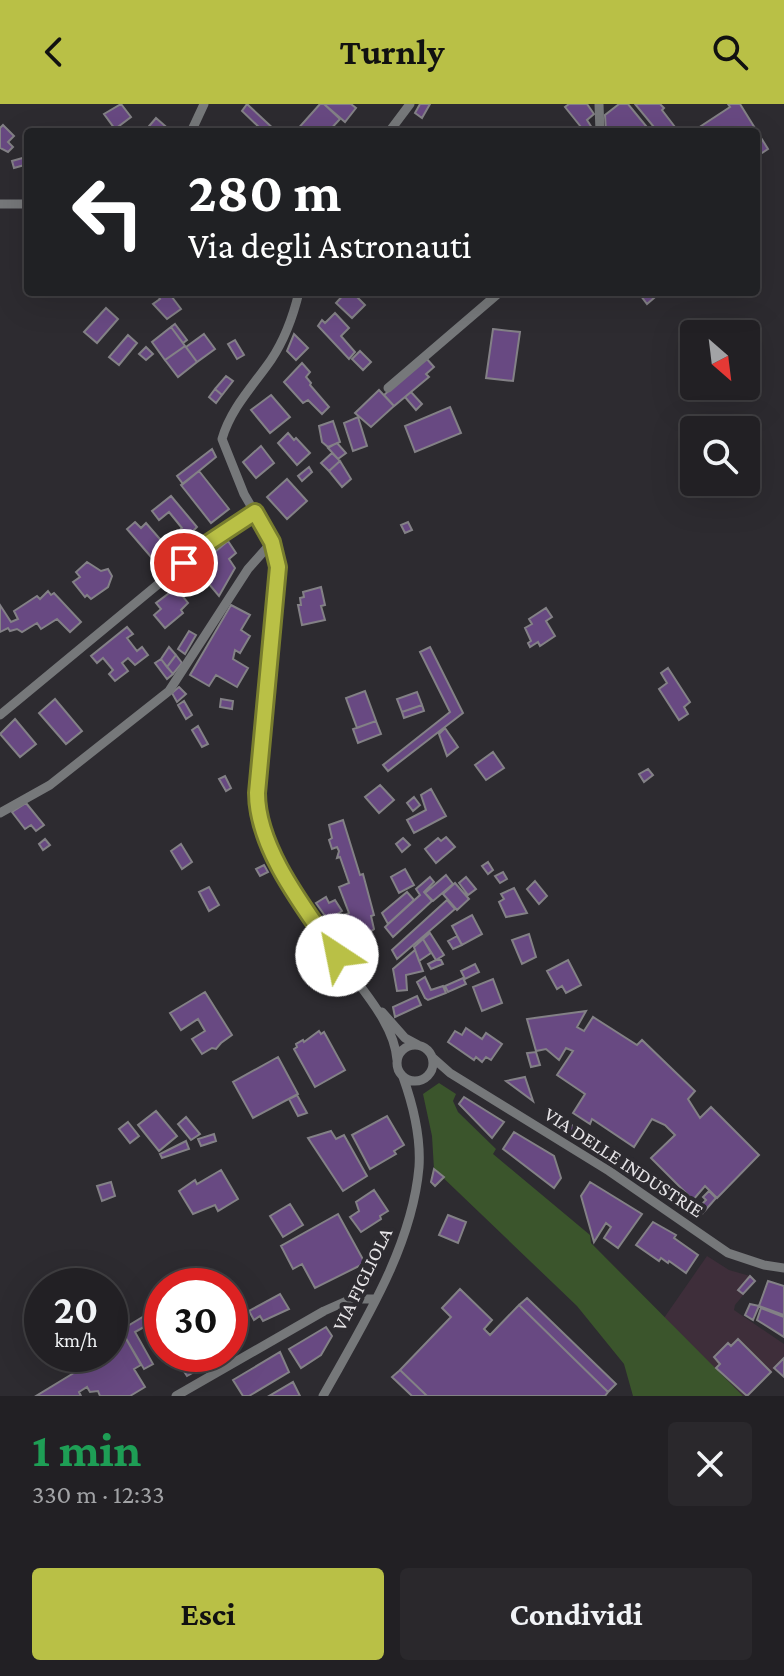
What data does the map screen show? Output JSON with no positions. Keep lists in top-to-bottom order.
{
  "streets": {
    "street": ["VIA DELLE INDUSTRIE", "VIA FIGLIOLA"]
  },
  "crossings": [
    ["VIA DELLE INDUSTRIE", "VIA FIGLIOLA"]
  ],
  "north": "bottom right",
  "page": {
    "header": "Turnly",
    "turn": ["280 m", "Via degli Astronauti"],
    "speed": "20 km/h",
    "limit": "30",
    "heading": ["1 min", "330 m · 12:33"],
    "buttons": ["Esci", "Condividi"]
  }
}
